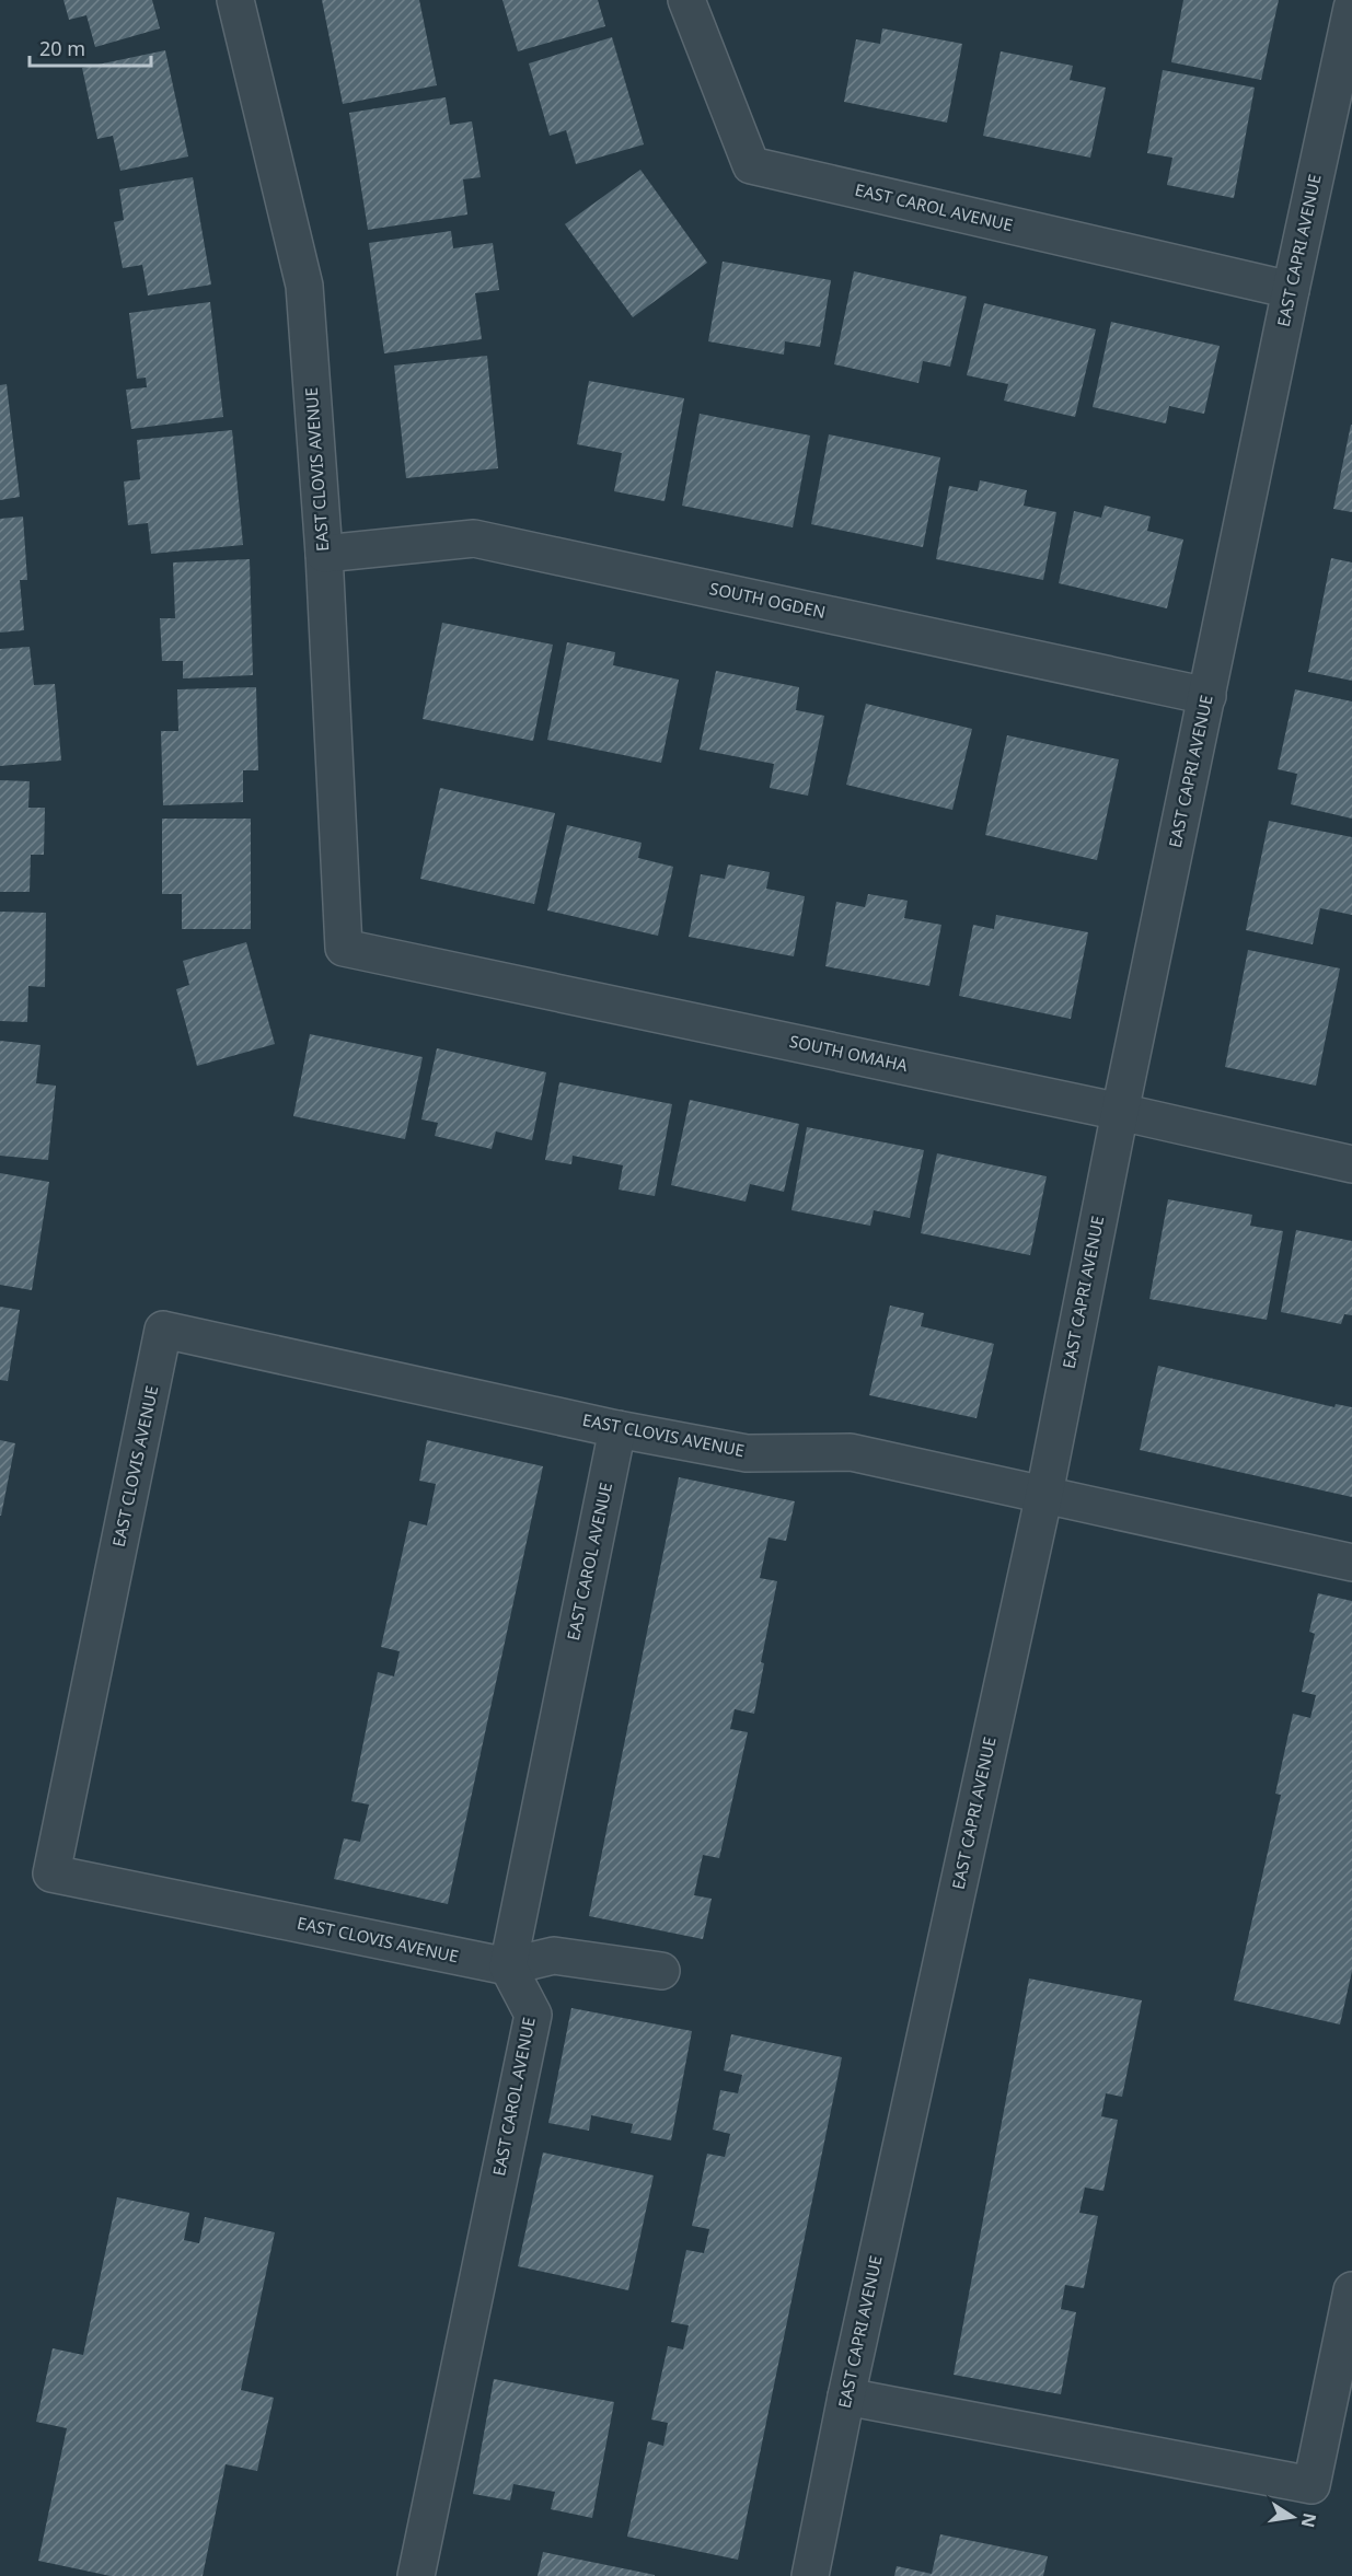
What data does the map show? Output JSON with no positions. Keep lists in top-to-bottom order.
{
  "streets": {
    "street": [
      "EAST CAROL AVENUE",
      "EAST CAPRI AVENUE",
      "EAST CLOVIS AVENUE",
      "SOUTH OGDEN",
      "SOUTH OMAHA"
    ]
  },
  "crossings": [
    ["EAST CAROL AVENUE", "EAST CAPRI AVENUE"],
    ["EAST CAROL AVENUE", "EAST CLOVIS AVENUE"],
    ["EAST CAPRI AVENUE", "EAST CLOVIS AVENUE"],
    ["EAST CAPRI AVENUE", "SOUTH OGDEN"],
    ["EAST CAPRI AVENUE", "SOUTH OMAHA"],
    ["EAST CLOVIS AVENUE", "SOUTH OGDEN"],
    ["EAST CLOVIS AVENUE", "SOUTH OMAHA"]
  ],
  "scale_bar": "20 m",
  "north": "right"
}
